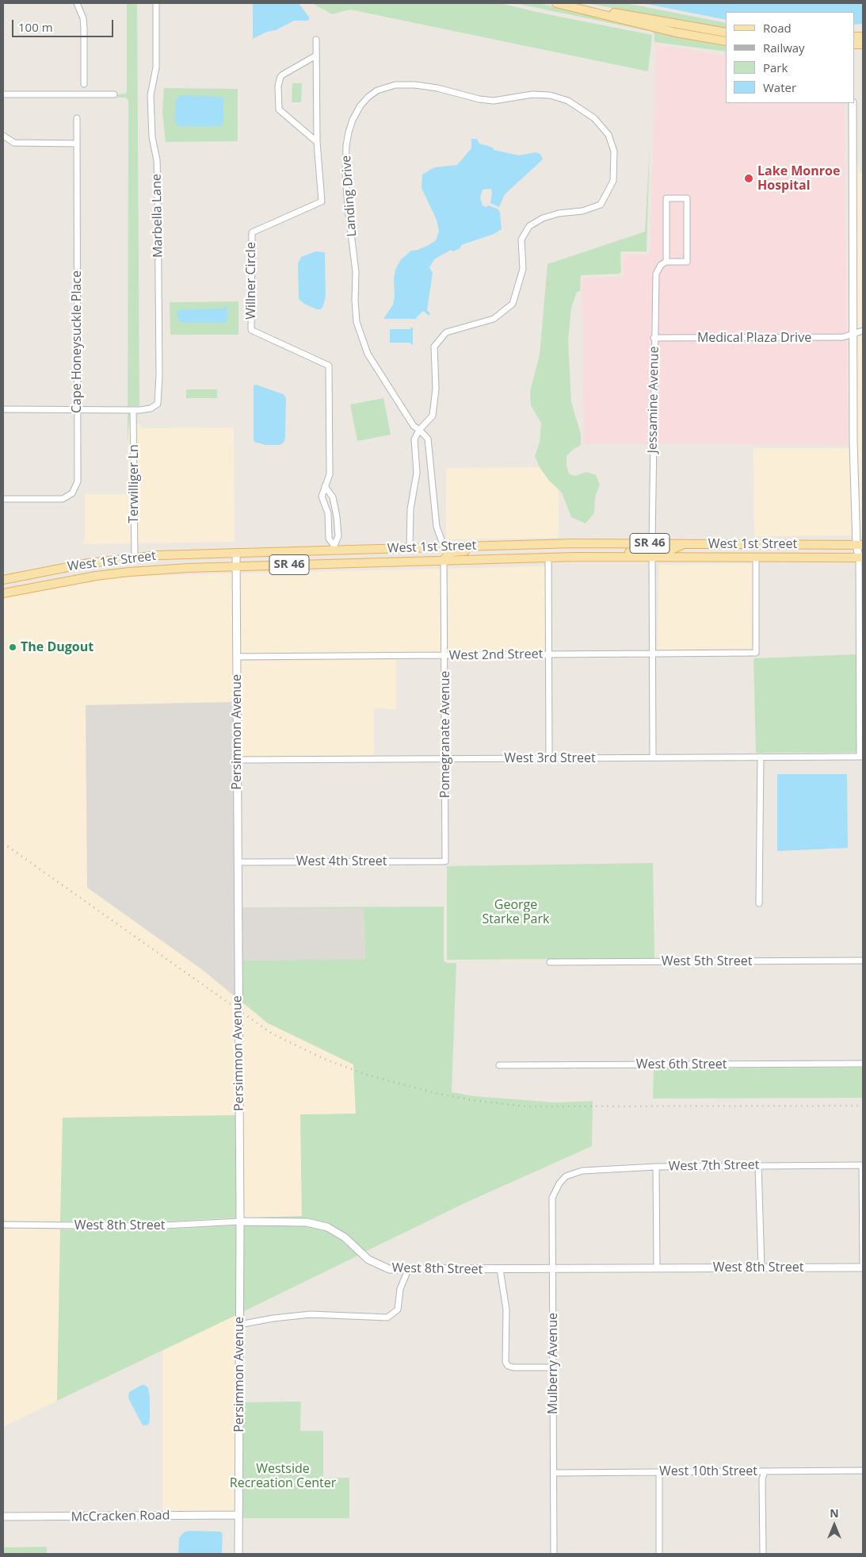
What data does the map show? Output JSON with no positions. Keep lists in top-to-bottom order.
{
  "streets": {
    "main road": ["SR 46", "West 1st Street"],
    "street": [
      "Landing Drive",
      "Marbella Lane",
      "Willner Circle",
      "Medical Plaza Drive",
      "Cape Honeysuckle Place",
      "Jessamine Avenue",
      "Terwilliger Ln",
      "West 2nd Street",
      "Persimmon Avenue",
      "Pomegranate Avenue",
      "West 3rd Street",
      "West 4th Street",
      "West 5th Street",
      "West 6th Street",
      "West 7th Street",
      "West 8th Street",
      "Mulberry Avenue",
      "West 10th Street",
      "McCracken Road"
    ]
  },
  "crossings": [
    ["Landing Drive", "West 1st Street"],
    ["Marbella Lane", "Terwilliger Ln"],
    ["Willner Circle", "West 1st Street"],
    ["Medical Plaza Drive", "Jessamine Avenue"],
    ["Jessamine Avenue", "West 1st Street"],
    ["Terwilliger Ln", "West 1st Street"],
    ["West 1st Street", "West 2nd Street"],
    ["West 1st Street", "Persimmon Avenue"],
    ["West 1st Street", "Pomegranate Avenue"],
    ["West 2nd Street", "Persimmon Avenue"],
    ["West 2nd Street", "Pomegranate Avenue"],
    ["Persimmon Avenue", "West 3rd Street"],
    ["Persimmon Avenue", "West 4th Street"],
    ["Persimmon Avenue", "West 8th Street"],
    ["Persimmon Avenue", "McCracken Road"],
    ["Pomegranate Avenue", "West 3rd Street"],
    ["Pomegranate Avenue", "West 4th Street"],
    ["West 7th Street", "Mulberry Avenue"],
    ["West 8th Street", "Mulberry Avenue"],
    ["Mulberry Avenue", "West 10th Street"]
  ],
  "parks": ["George Starke Park", "Westside Recreation Center"],
  "places": ["Lake Monroe Hospital", "The Dugout"],
  "legend": [
    "Road",
    "Railway",
    "Park",
    "Water"
  ],
  "scale_bar": "100 m",
  "north": "top"
}
